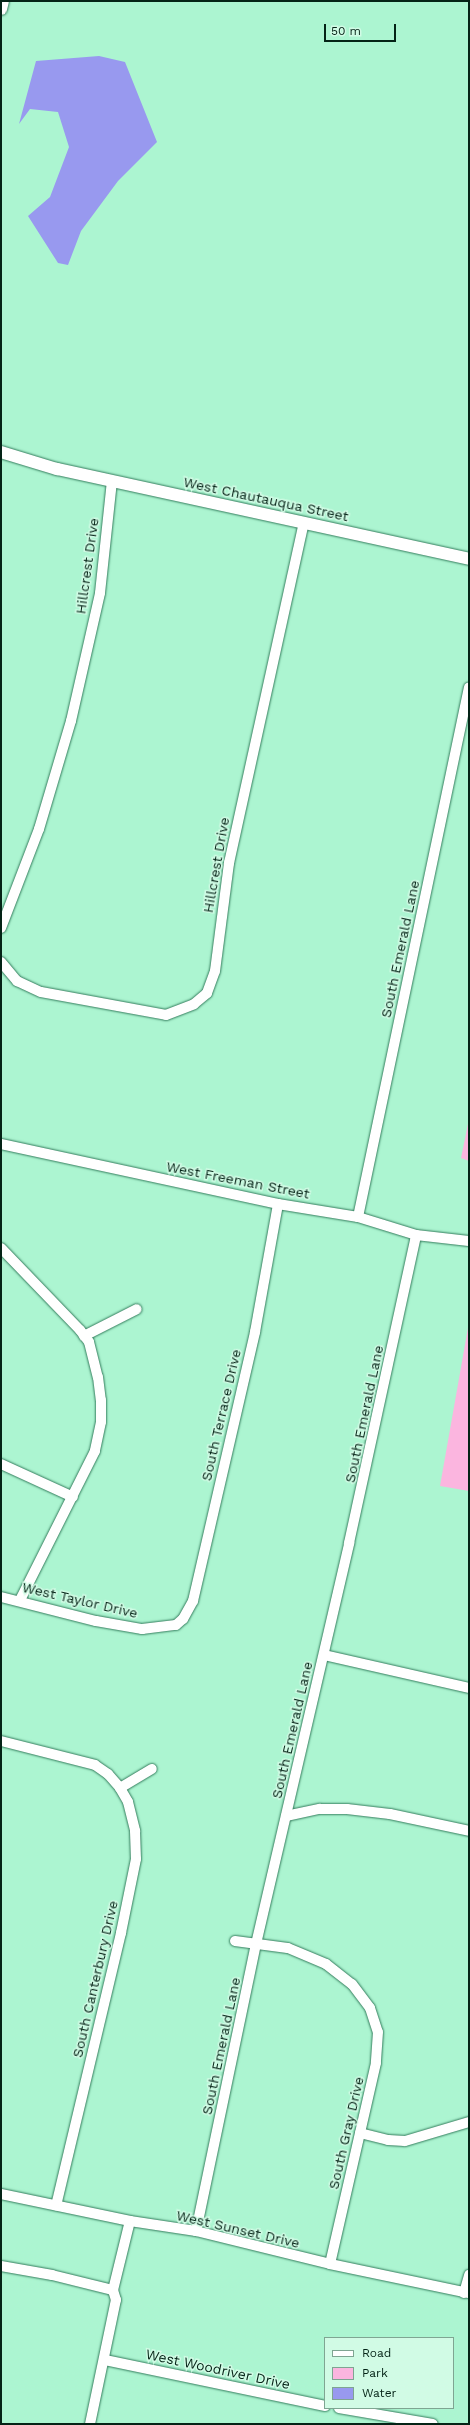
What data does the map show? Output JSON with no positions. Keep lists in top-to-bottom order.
{
  "streets": {
    "street": [
      "West Chautauqua Street",
      "Hillcrest Drive",
      "South Emerald Lane",
      "West Freeman Street",
      "South Terrace Drive",
      "West Taylor Drive",
      "South Canterbury Drive",
      "South Gray Drive",
      "West Sunset Drive",
      "West Woodriver Drive"
    ]
  },
  "crossings": [
    ["West Chautauqua Street", "Hillcrest Drive"],
    ["South Emerald Lane", "West Freeman Street"],
    ["South Emerald Lane", "South Gray Drive"],
    ["South Emerald Lane", "West Sunset Drive"],
    ["West Freeman Street", "South Terrace Drive"],
    ["South Terrace Drive", "West Taylor Drive"],
    ["South Canterbury Drive", "West Sunset Drive"],
    ["South Gray Drive", "West Sunset Drive"]
  ],
  "legend": ["Road", "Park", "Water"],
  "scale_bar": "50 m"
}
